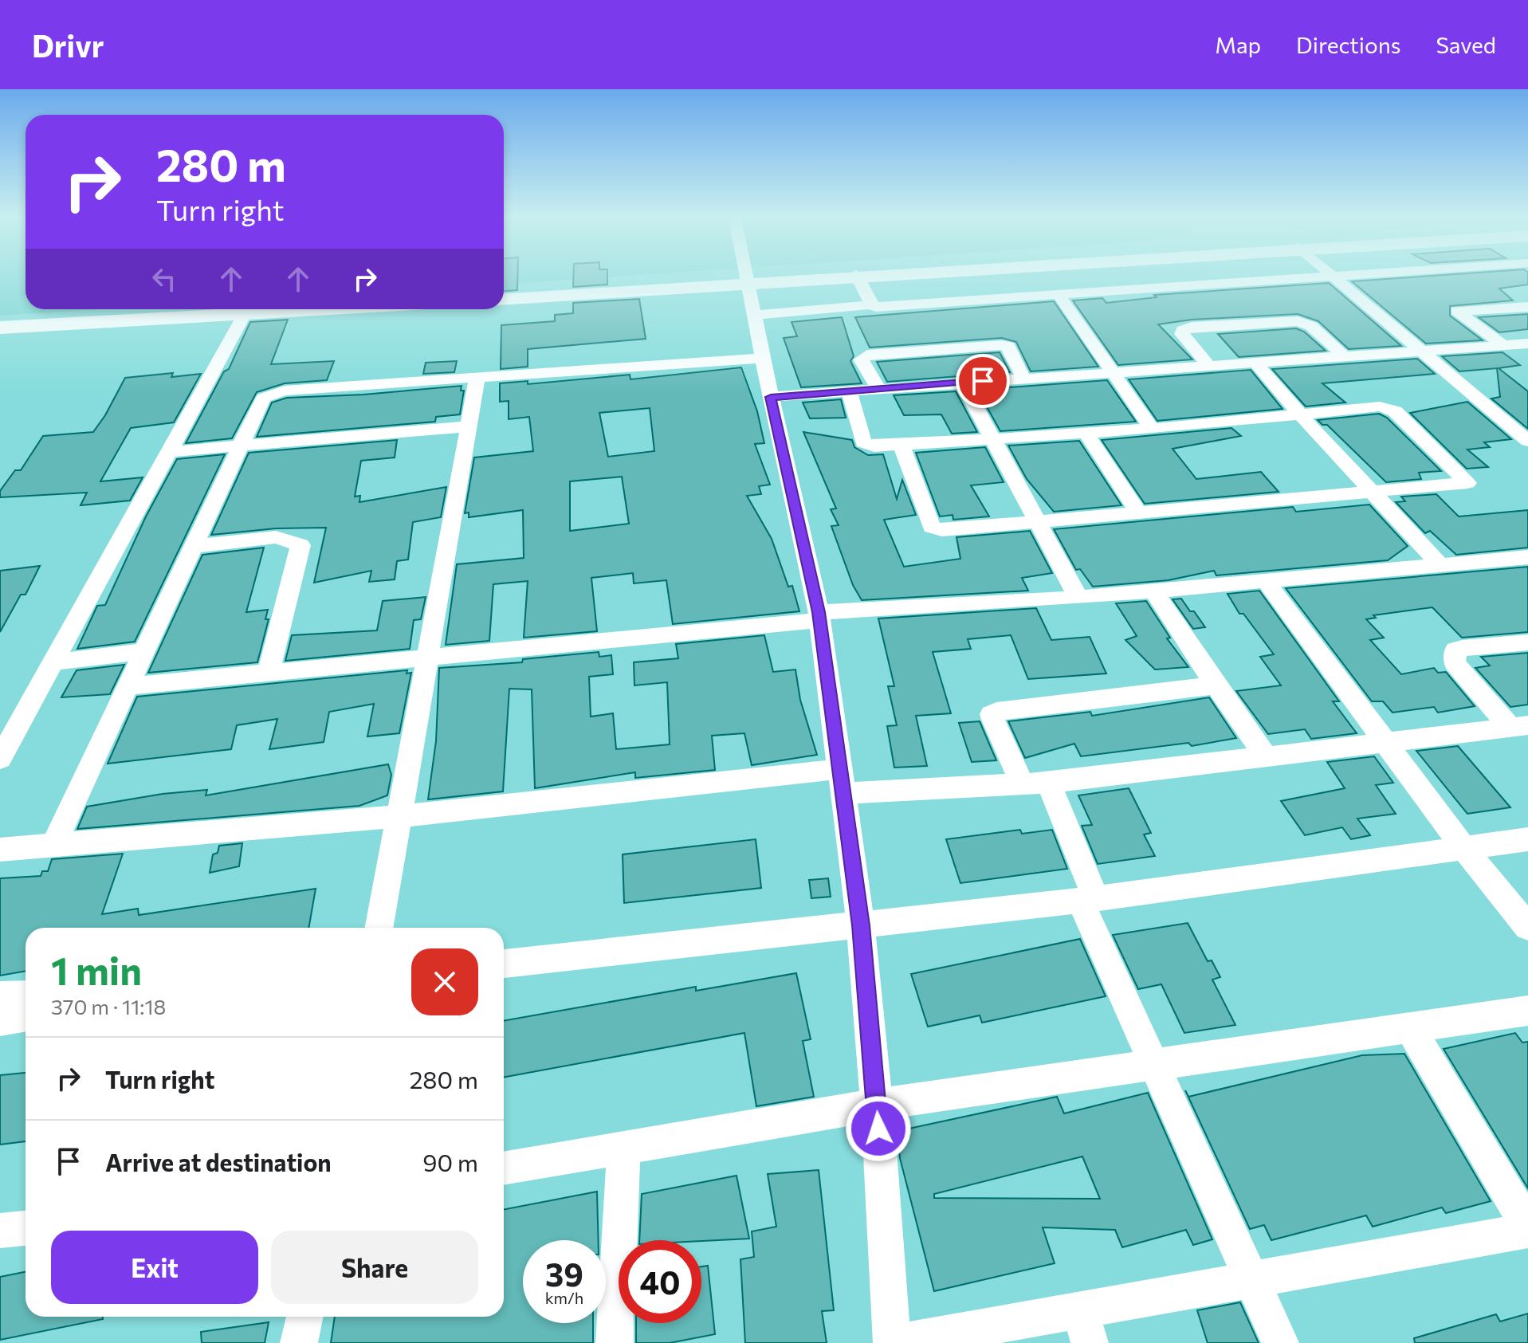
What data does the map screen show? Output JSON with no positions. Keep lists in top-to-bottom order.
{
  "page": {
    "header": "Drivr",
    "nav": ["Map", "Directions", "Saved"],
    "turn": ["280 m", "Turn right"],
    "heading": ["1 min", "370 m · 11:18"],
    "list": [
      {
        "name": "Turn right",
        "value": "280 m"
      },
      {
        "name": "Arrive at destination",
        "value": "90 m"
      }
    ],
    "buttons": ["Exit", "Share"],
    "speed": "39 km/h",
    "limit": "40"
  }
}
